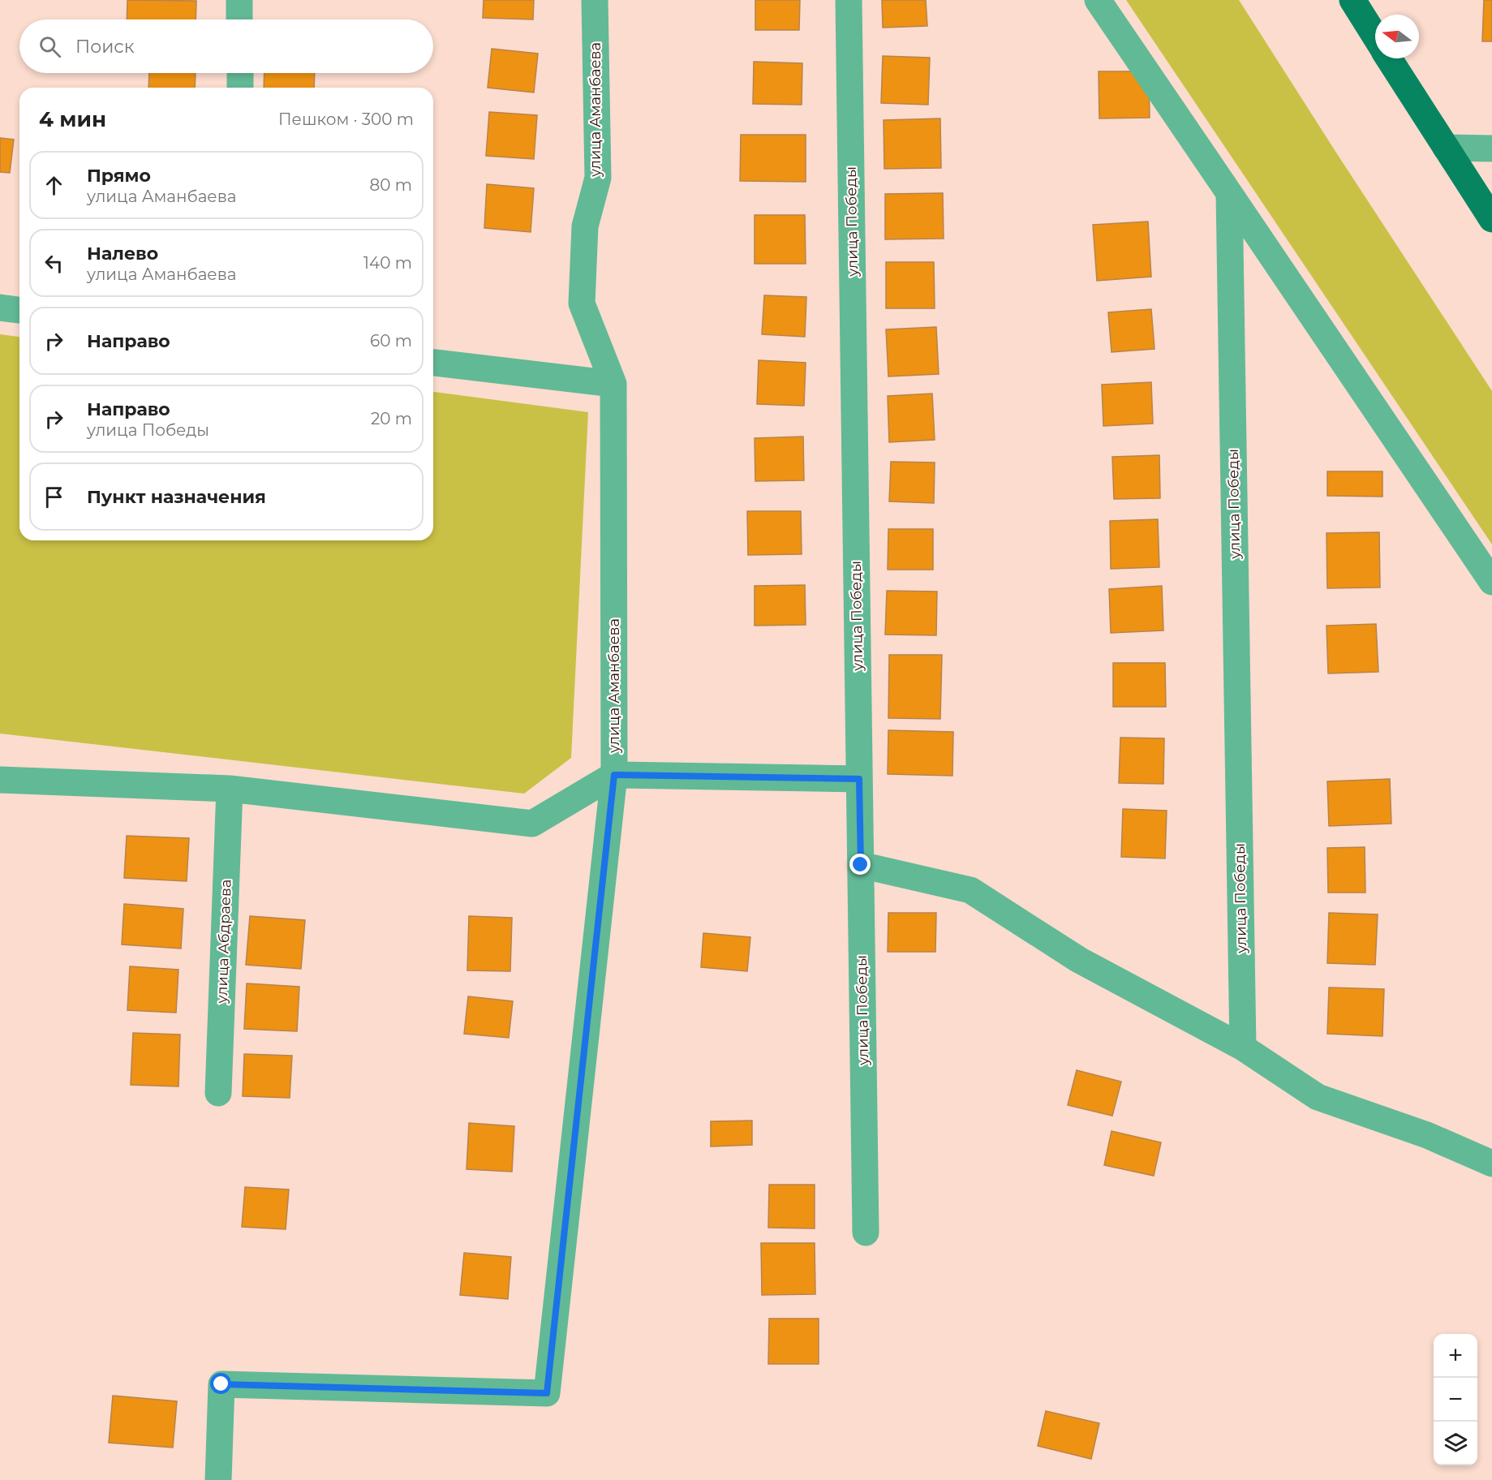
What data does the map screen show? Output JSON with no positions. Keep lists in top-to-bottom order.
{
  "streets": {
    "street": ["улица Аманбаева", "улица Победы", "улица Абдраева"]
  },
  "north": "left",
  "page": {
    "search": "Поиск",
    "heading": ["4 мин", "Пешком · 300 m"],
    "list": [
      ["Прямо", "улица Аманбаева", "80 m"],
      ["Налево", "улица Аманбаева", "140 m"],
      ["Направо", "60 m"],
      ["Направо", "улица Победы", "20 m"],
      "Пункт назначения"
    ],
    "map_buttons": ["+", "−"]
  }
}
